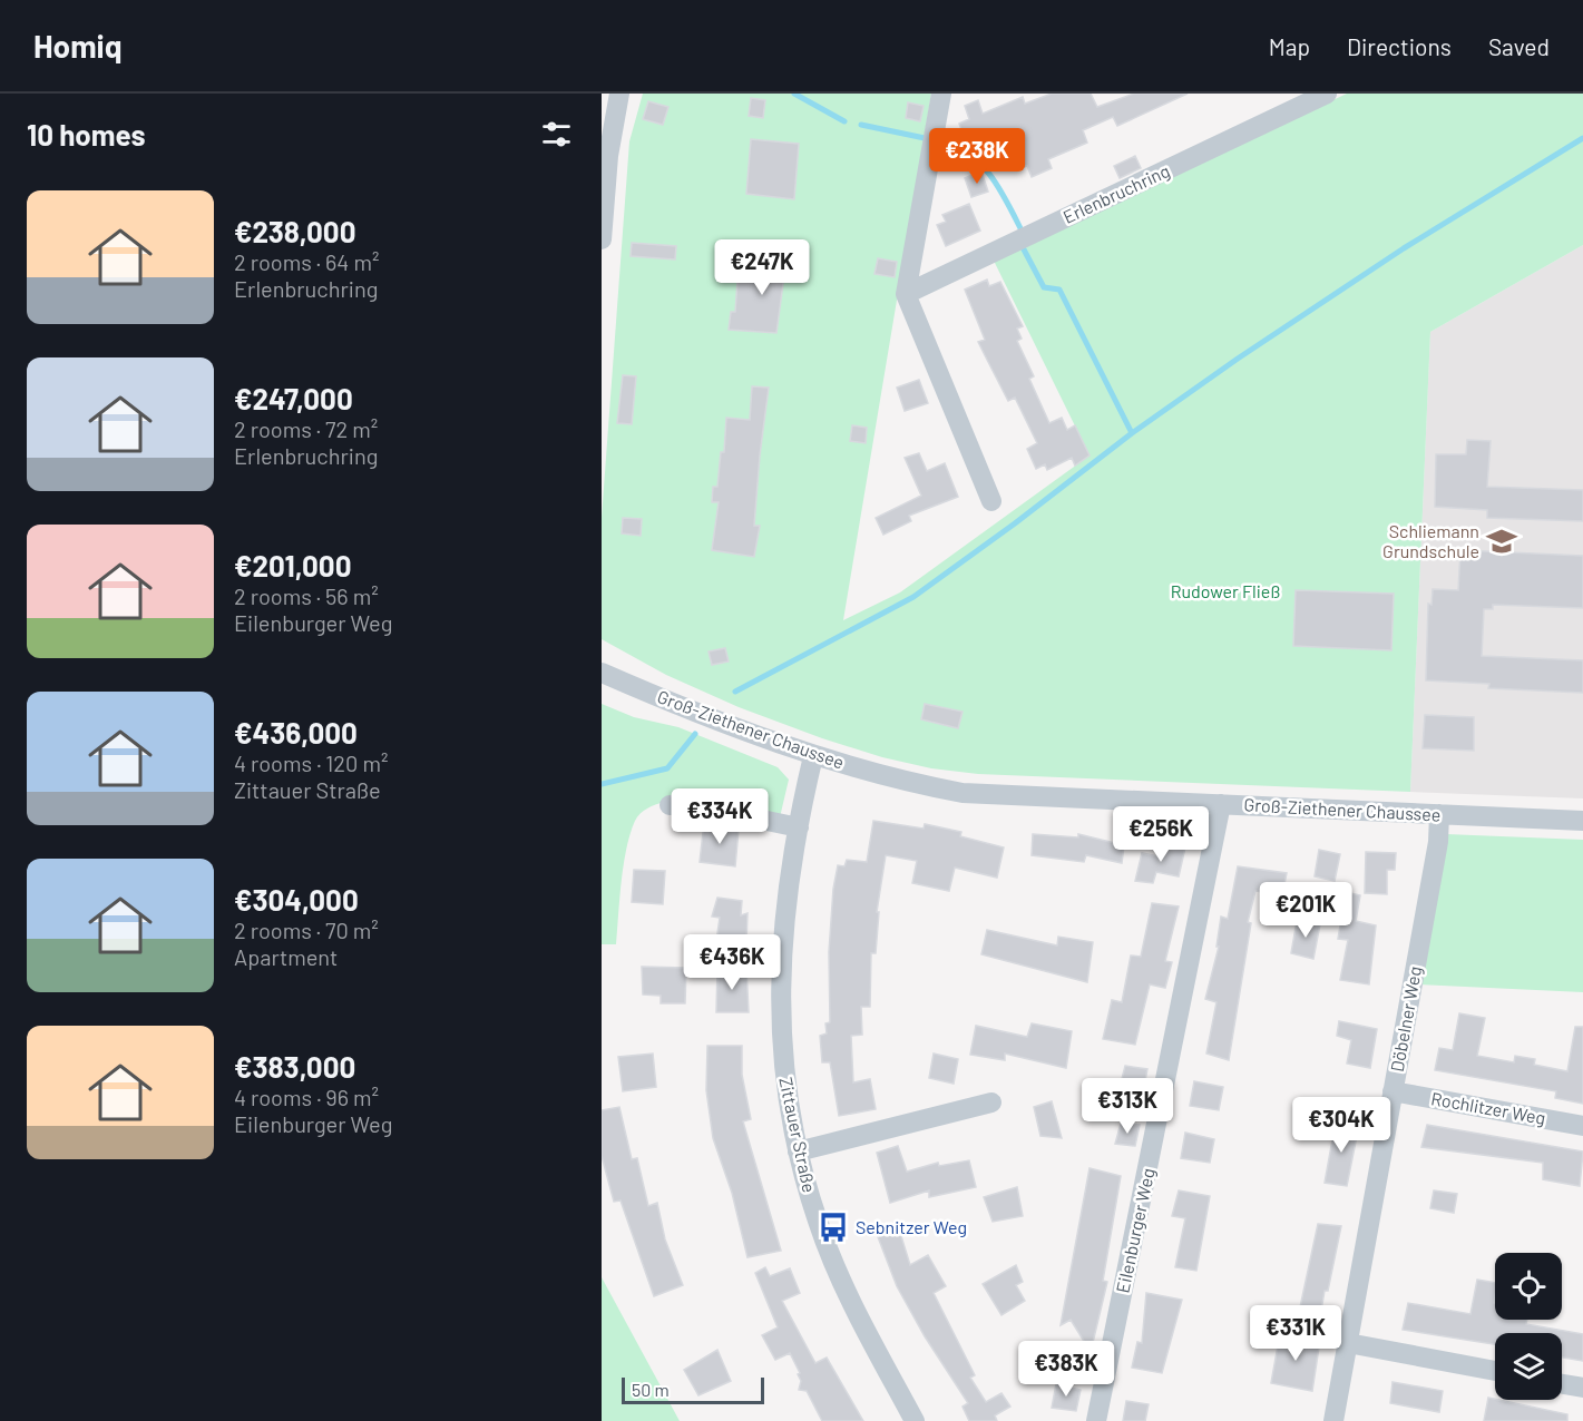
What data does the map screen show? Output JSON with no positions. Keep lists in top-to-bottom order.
{
  "streets": {
    "street": [
      "Erlenbruchring",
      "Groß-Ziethener Chaussee",
      "Döbelner Weg",
      "Rochlitzer Weg",
      "Zittauer Straße",
      "Eilenburger Weg"
    ]
  },
  "crossings": [
    ["Groß-Ziethener Chaussee", "Döbelner Weg"],
    ["Groß-Ziethener Chaussee", "Zittauer Straße"],
    ["Groß-Ziethener Chaussee", "Eilenburger Weg"],
    ["Döbelner Weg", "Rochlitzer Weg"]
  ],
  "parks": ["Rudower Fließ"],
  "places": {
    "school or university": ["Schliemann Grundschule"],
    "bus stop": ["Sebnitzer Weg"]
  },
  "scale_bar": "50 m",
  "page": {
    "header": "Homiq",
    "nav": ["Map", "Directions", "Saved"],
    "heading": "10 homes",
    "price": [
      "€238K",
      "€247K",
      "€334K",
      "€256K",
      "€201K",
      "€436K",
      "€313K",
      "€304K",
      "€331K",
      "€383K"
    ],
    "list": [
      {
        "name": "€238,000",
        "note": "2 rooms · 64 m² · Erlenbruchring"
      },
      {
        "name": "€247,000",
        "note": "2 rooms · 72 m² · Erlenbruchring"
      },
      {
        "name": "€201,000",
        "note": "2 rooms · 56 m² · Eilenburger Weg"
      },
      {
        "name": "€436,000",
        "note": "4 rooms · 120 m² · Zittauer Straße"
      },
      {
        "name": "€304,000",
        "note": "2 rooms · 70 m² · Apartment"
      },
      {
        "name": "€383,000",
        "note": "4 rooms · 96 m² · Eilenburger Weg"
      }
    ],
    "scale": "50 m"
  }
}
